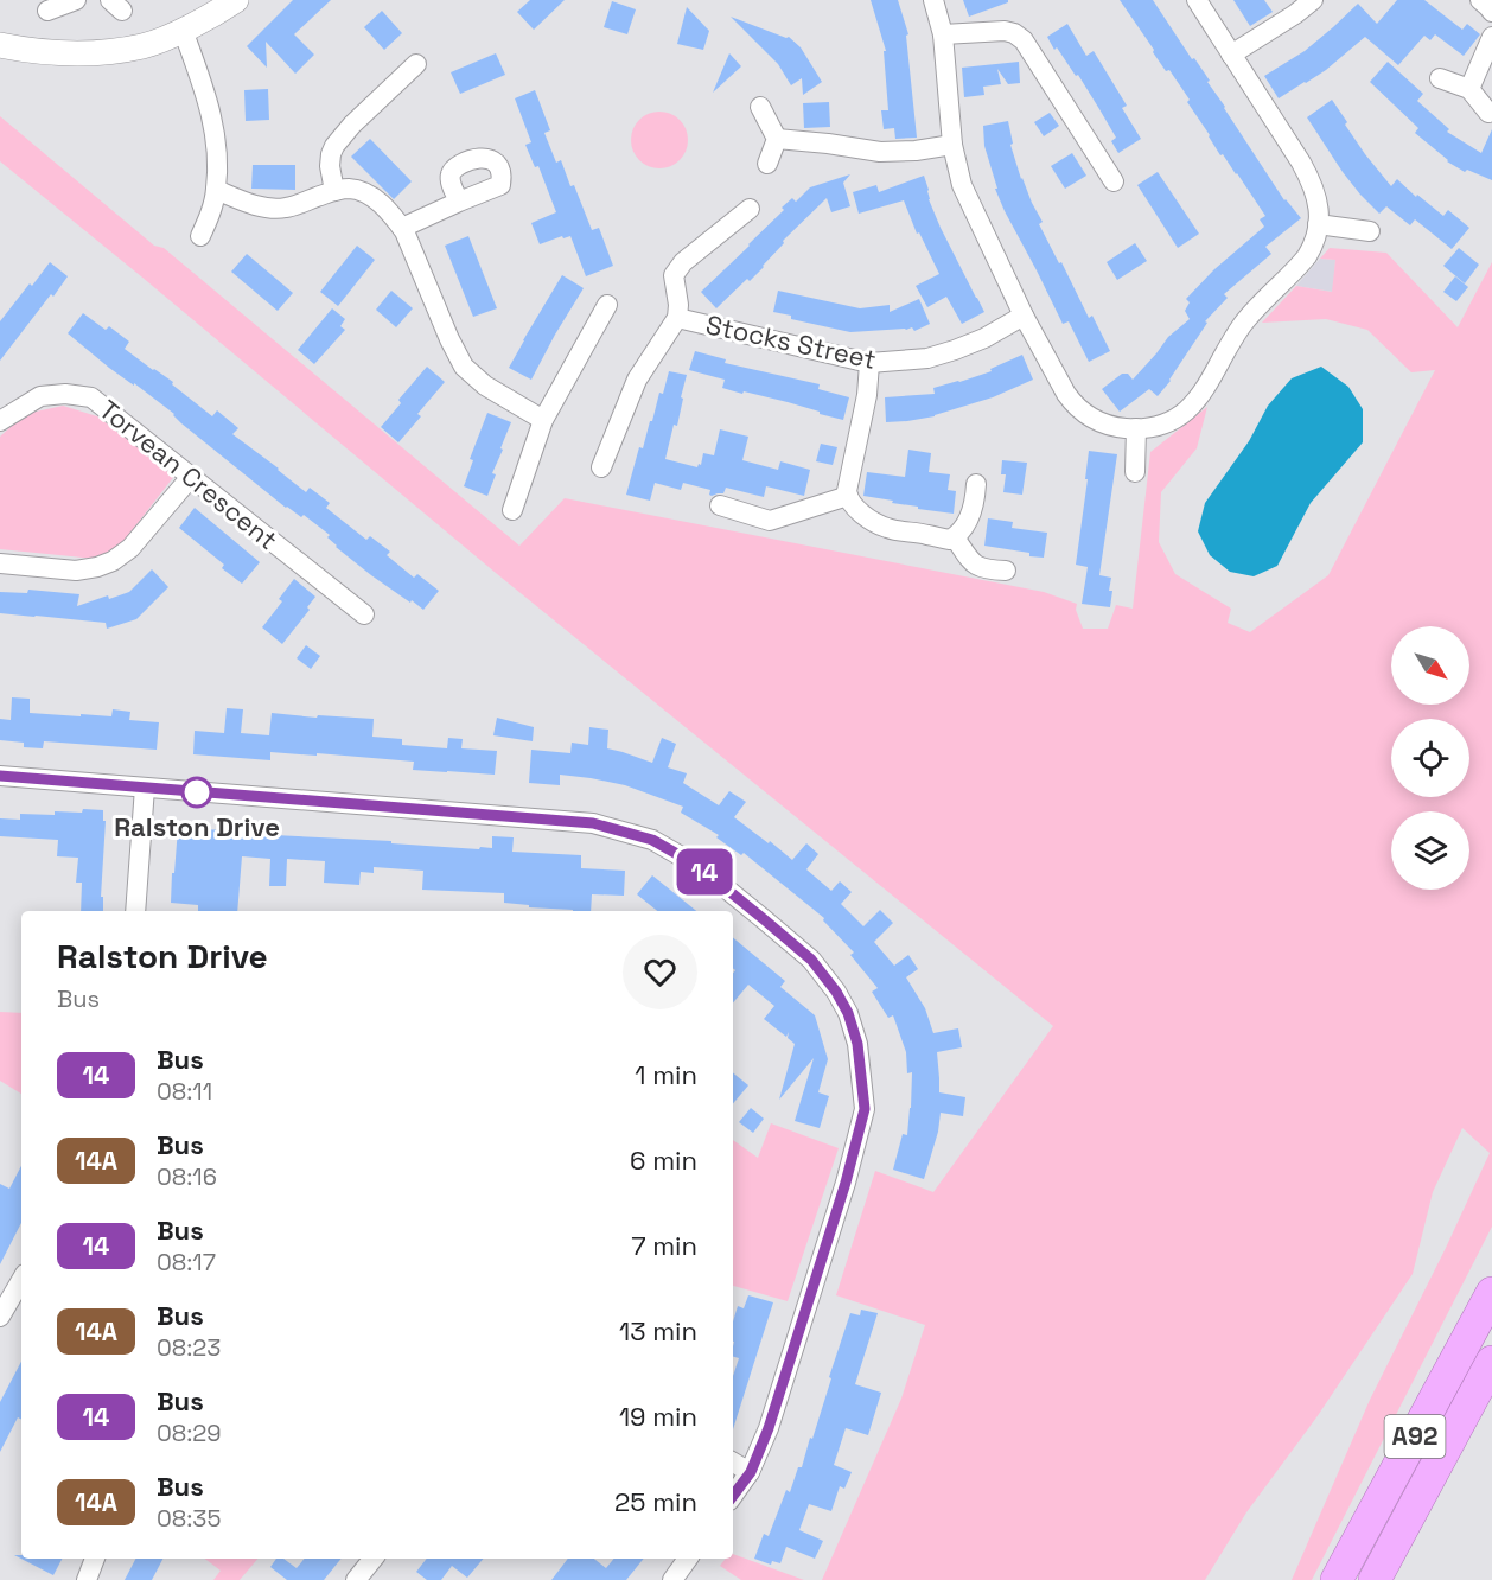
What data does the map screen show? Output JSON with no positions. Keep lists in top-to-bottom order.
{
  "streets": {
    "highway": ["A92"],
    "street": ["Stocks Street", "Torvean Crescent"]
  },
  "places": ["Ralston Drive"],
  "lines": ["bus line 14"],
  "north": "bottom right",
  "page": {
    "on_map": "14",
    "heading": ["Ralston Drive", "Bus"],
    "list": [
      {
        "mark": "14",
        "name": "Bus",
        "note": "08:11",
        "value": "1 min"
      },
      {
        "mark": "14A",
        "name": "Bus",
        "note": "08:16",
        "value": "6 min"
      },
      {
        "mark": "14",
        "name": "Bus",
        "note": "08:17",
        "value": "7 min"
      },
      {
        "mark": "14A",
        "name": "Bus",
        "note": "08:23",
        "value": "13 min"
      },
      {
        "mark": "14",
        "name": "Bus",
        "note": "08:29",
        "value": "19 min"
      },
      {
        "mark": "14A",
        "name": "Bus",
        "note": "08:35",
        "value": "25 min"
      }
    ]
  }
}
